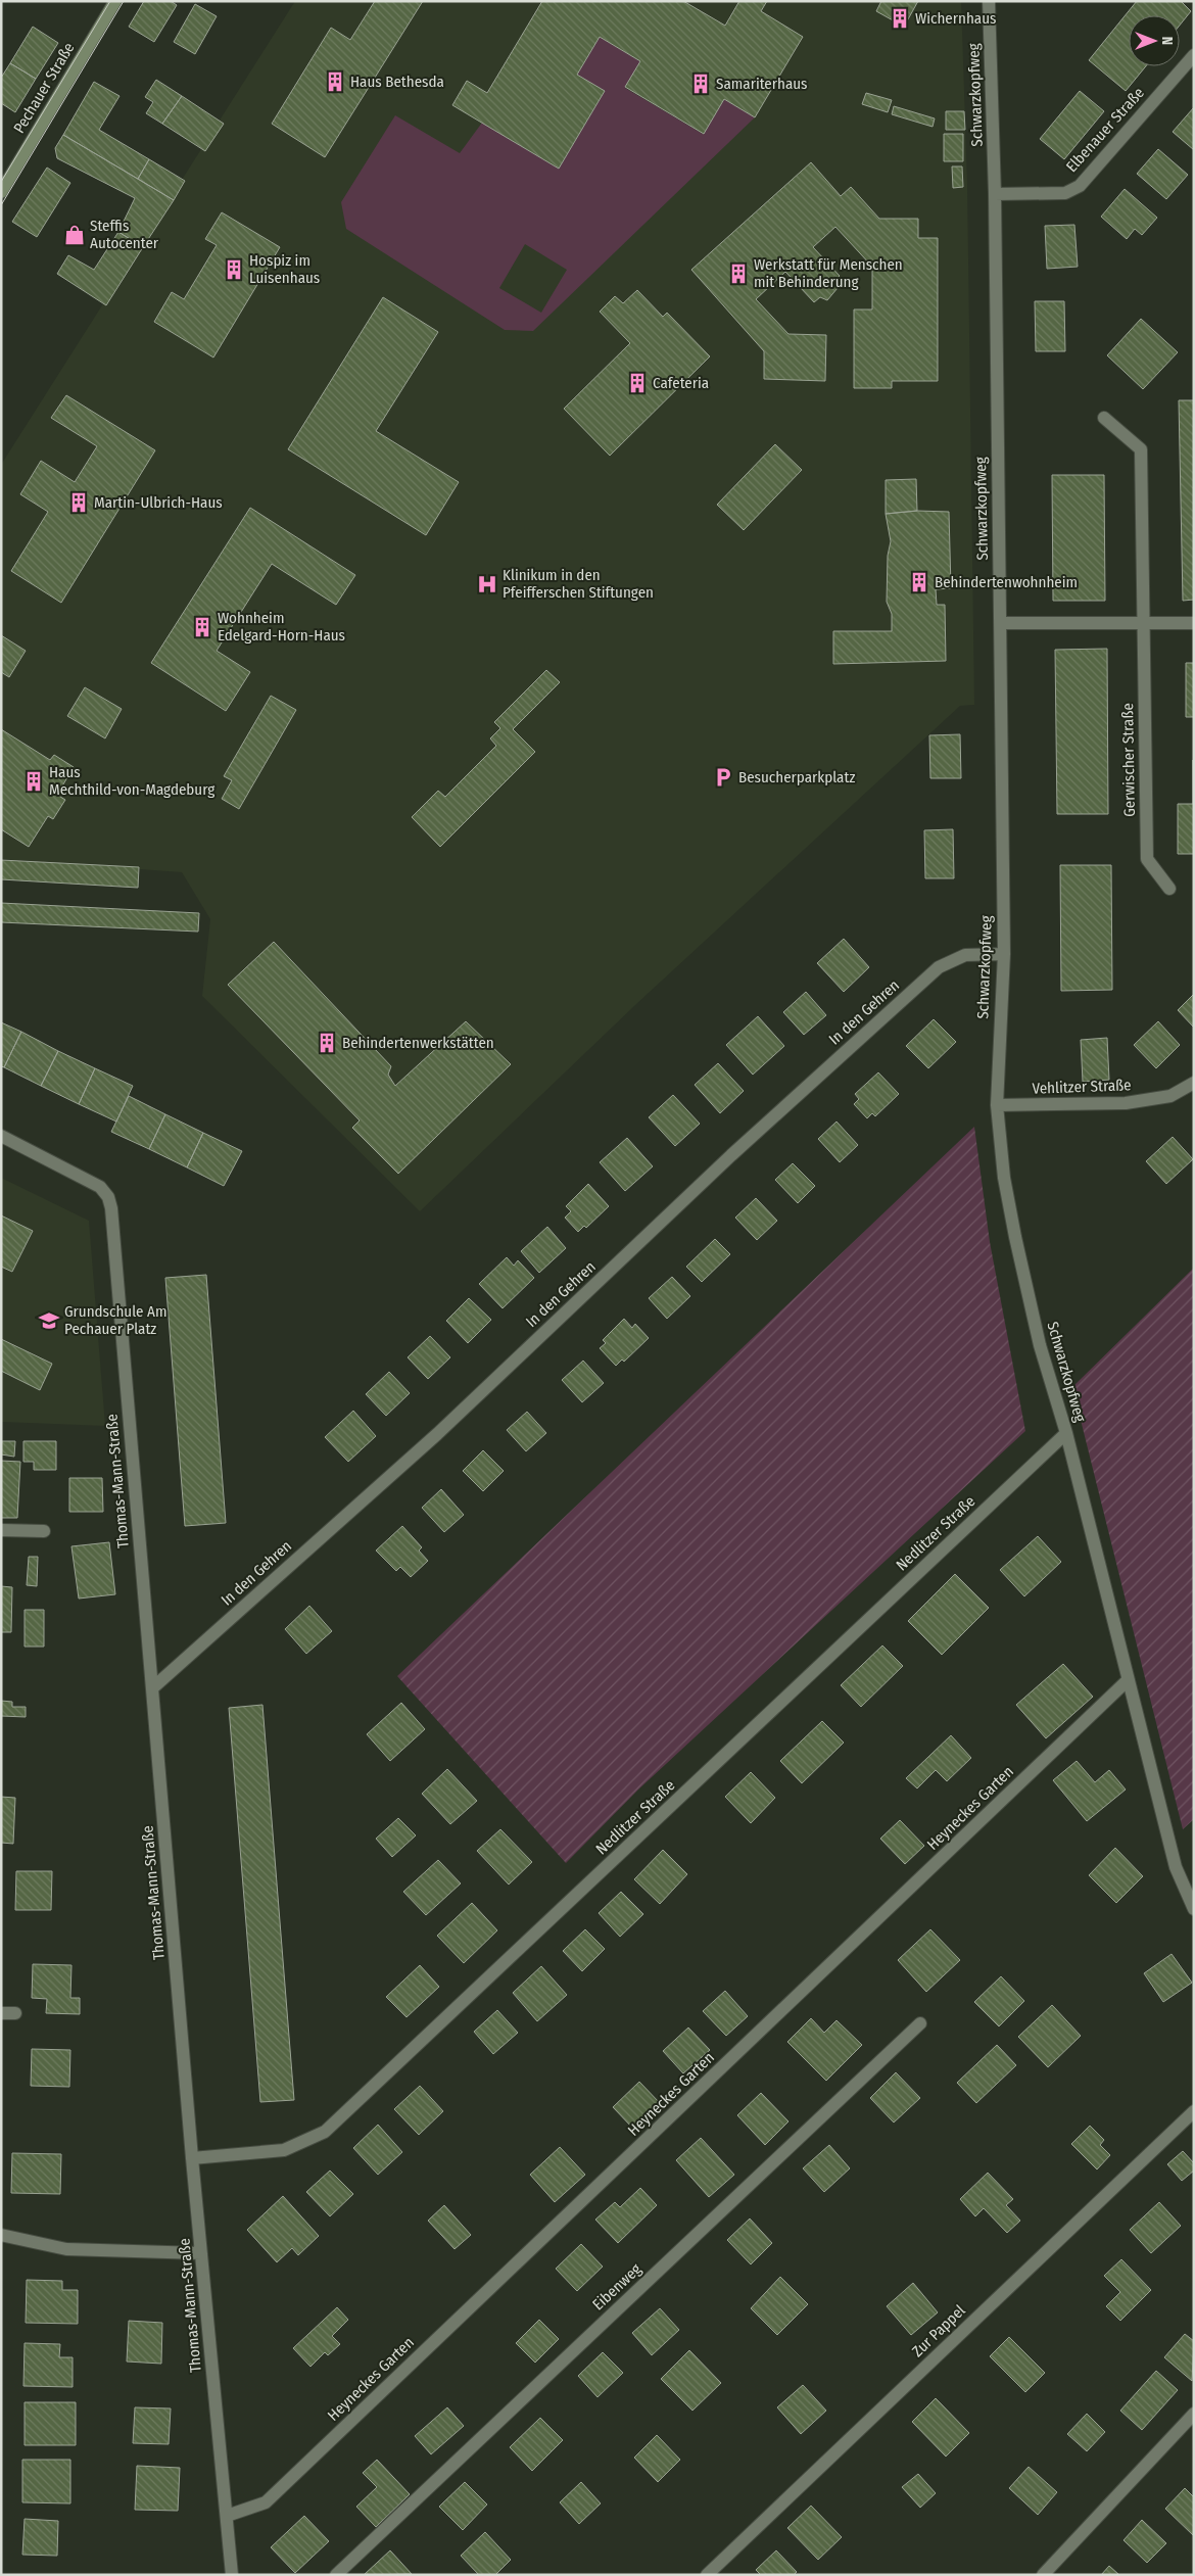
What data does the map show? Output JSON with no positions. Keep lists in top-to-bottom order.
{
  "streets": {
    "main road": ["Pechauer Straße"],
    "street": [
      "Schwarzkopfweg",
      "Elbenauer Straße",
      "Gerwischer Straße",
      "In den Gehren",
      "Vehlitzer Straße",
      "Thomas-Mann-Straße",
      "Nedlitzer Straße",
      "Heyneckes Garten",
      "Eibenweg",
      "Zur Pappel"
    ]
  },
  "crossings": [
    ["Schwarzkopfweg", "Elbenauer Straße"],
    ["Schwarzkopfweg", "In den Gehren"],
    ["Schwarzkopfweg", "Vehlitzer Straße"],
    ["Schwarzkopfweg", "Nedlitzer Straße"],
    ["Schwarzkopfweg", "Heyneckes Garten"],
    ["In den Gehren", "Thomas-Mann-Straße"],
    ["Thomas-Mann-Straße", "Nedlitzer Straße"],
    ["Thomas-Mann-Straße", "Heyneckes Garten"]
  ],
  "places": {
    "building": [
      "Wichernhaus",
      "Haus Bethesda",
      "Samariterhaus",
      "Hospiz im Luisenhaus",
      "Werkstatt für Menschen mit Behinderung",
      "Cafeteria",
      "Martin-Ulbrich-Haus",
      "Behindertenwohnheim",
      "Wohnheim Edelgard-Horn-Haus",
      "Haus Mechthild-von-Magdeburg",
      "Behindertenwerkstätten"
    ],
    "shop": ["Steffis Autocenter"],
    "hospital": ["Klinikum in den Pfeifferschen Stiftungen"],
    "parking": ["Besucherparkplatz"],
    "school or university": ["Grundschule Am Pechauer Platz"]
  },
  "north": "right"
}
